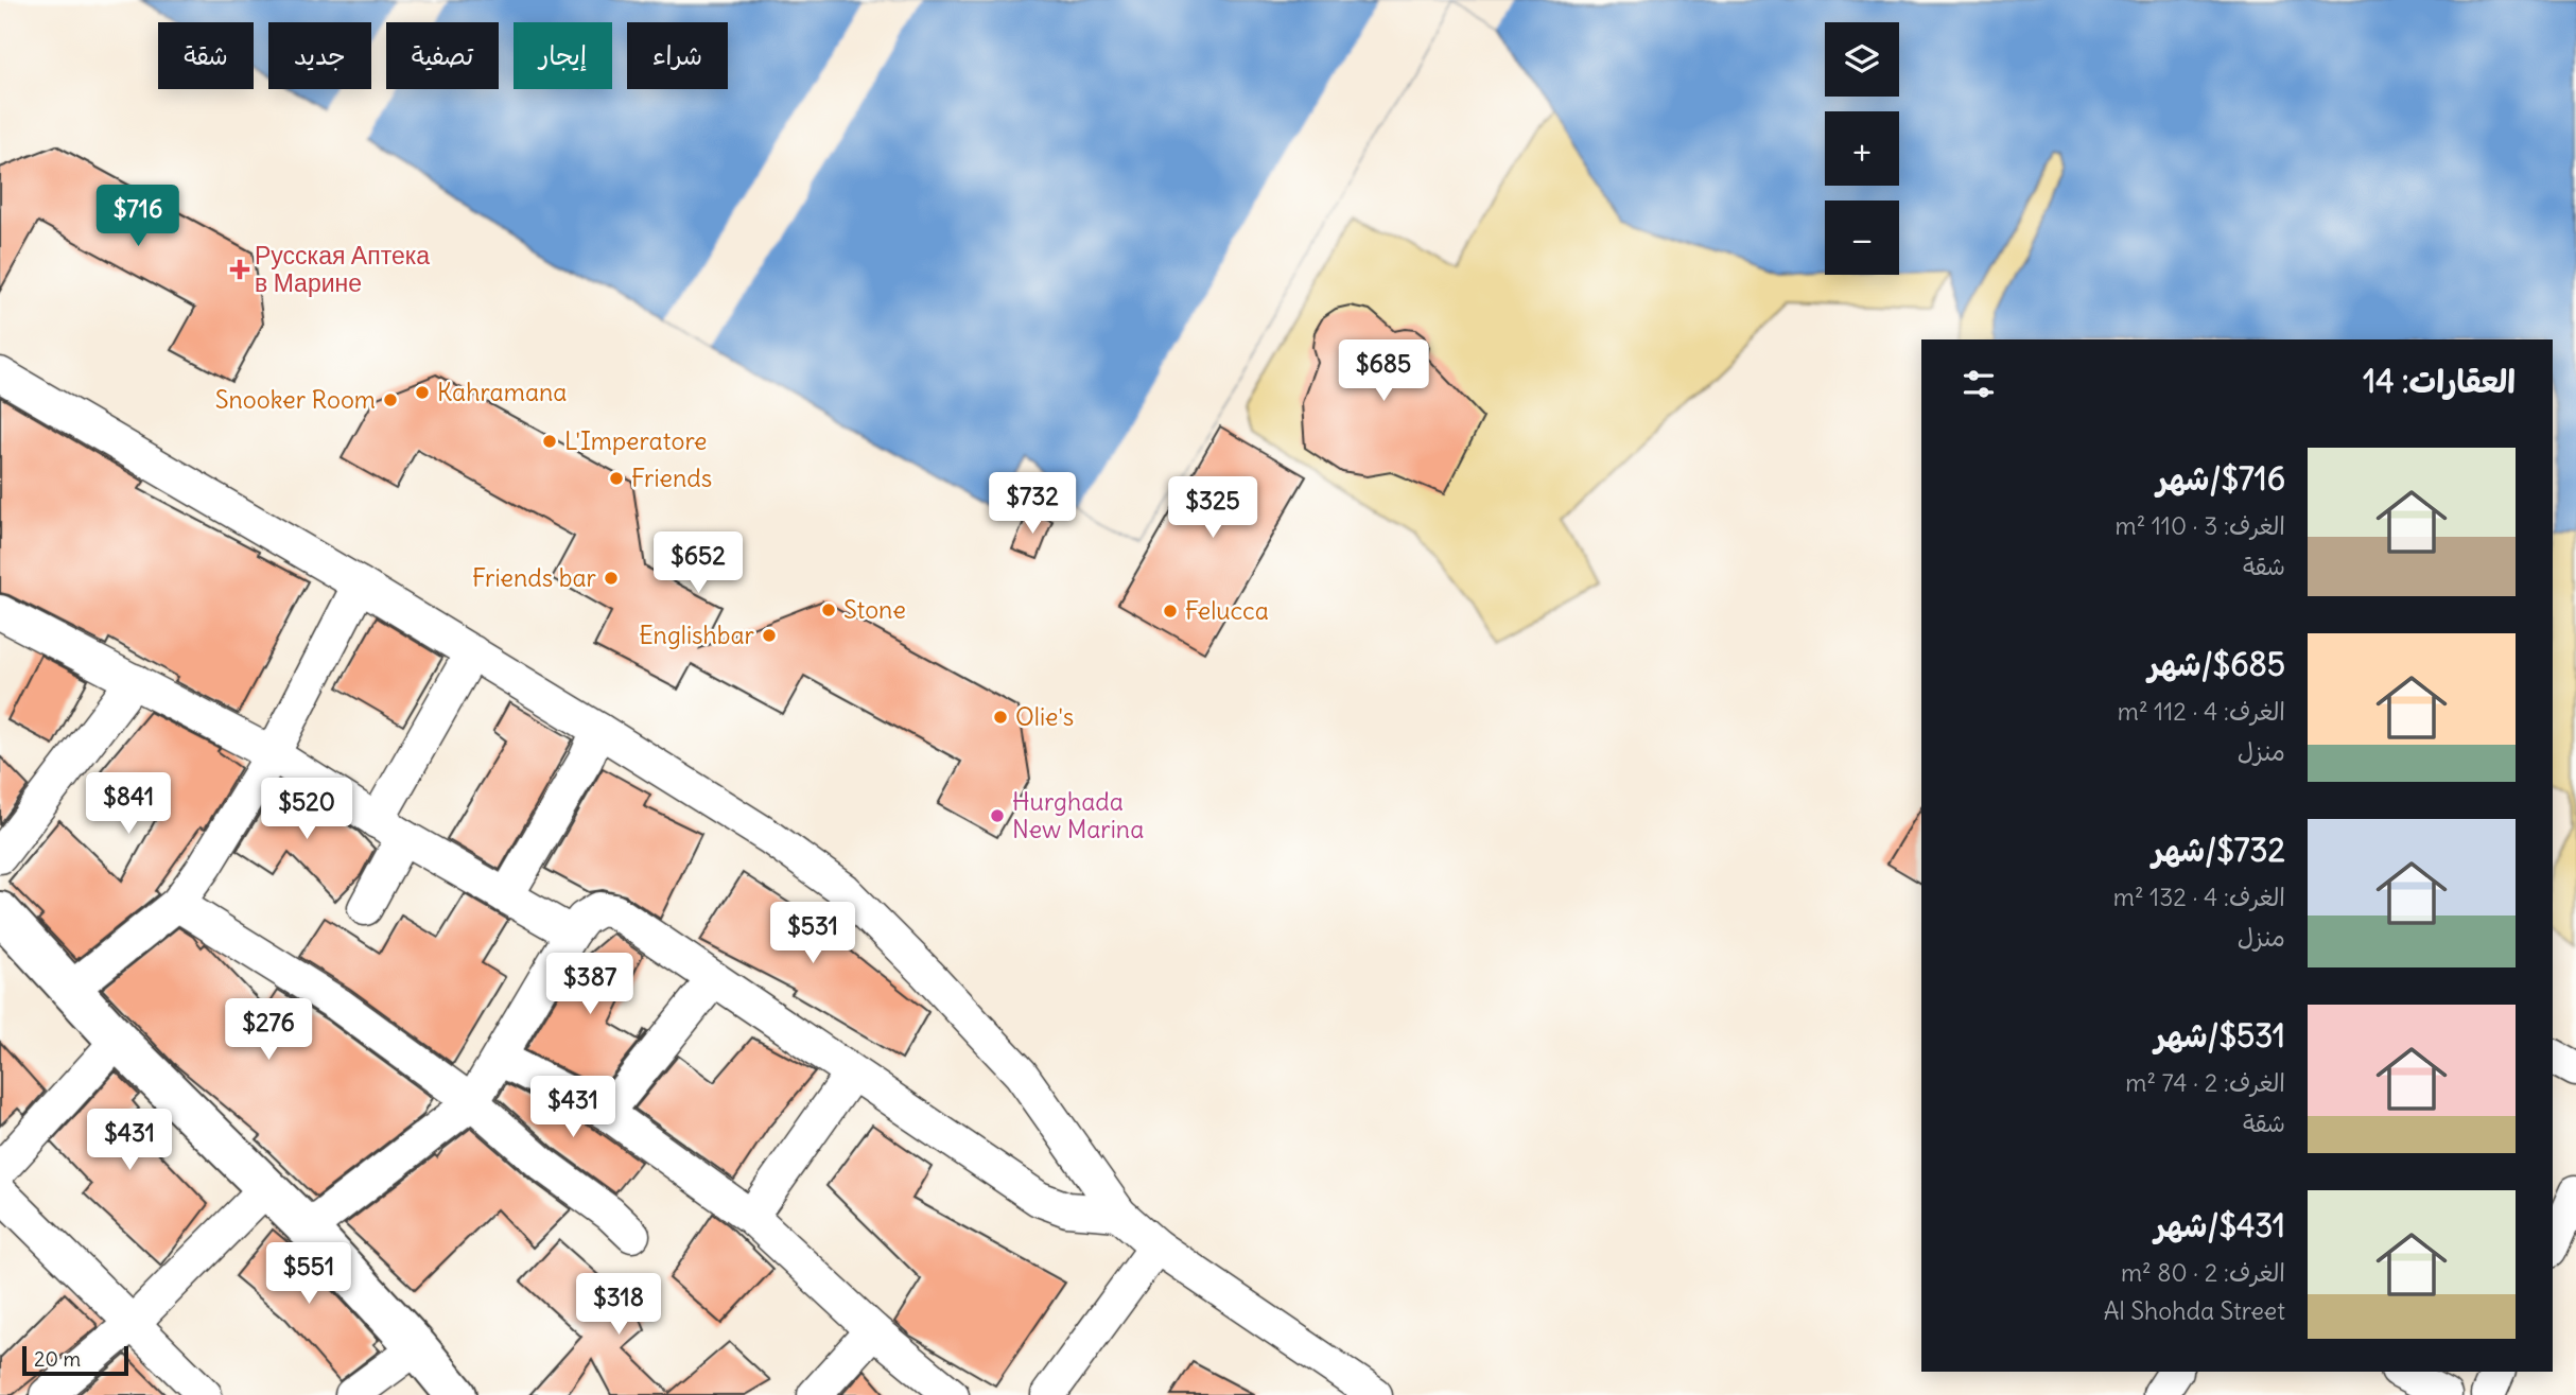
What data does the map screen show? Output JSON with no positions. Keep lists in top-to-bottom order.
{
  "places": {
    "health": ["Русская Аптека в Марине"],
    "other": [
      "Kahramana",
      "Snooker Room",
      "L'Imperatore",
      "Friends",
      "Friends bar",
      "Stone",
      "Felucca",
      "Englishbar",
      "Olie's",
      "Hurghada New Marina"
    ]
  },
  "scale_bar": "20 m",
  "page": {
    "map_buttons": ["+", "−"],
    "chip": [
      "شراء",
      "إيجار",
      "تصفية",
      "جديد",
      "شقة"
    ],
    "price": [
      "$716",
      "$685",
      "$732",
      "$325",
      "$652",
      "$841",
      "$520",
      "$531",
      "$387",
      "$276",
      "$431",
      "$431",
      "$551",
      "$318"
    ],
    "heading": "العقارات: 14",
    "list": [
      {
        "name": "$716/شهر",
        "note": "الغرف: 3 · 110 m² · شقة"
      },
      {
        "name": "$685/شهر",
        "note": "الغرف: 4 · 112 m² · منزل"
      },
      {
        "name": "$732/شهر",
        "note": "الغرف: 4 · 132 m² · منزل"
      },
      {
        "name": "$531/شهر",
        "note": "الغرف: 2 · 74 m² · شقة"
      },
      {
        "name": "$431/شهر",
        "note": "الغرف: 2 · 80 m² · Al Shohda Street"
      }
    ],
    "scale": "20 m"
  }
}
